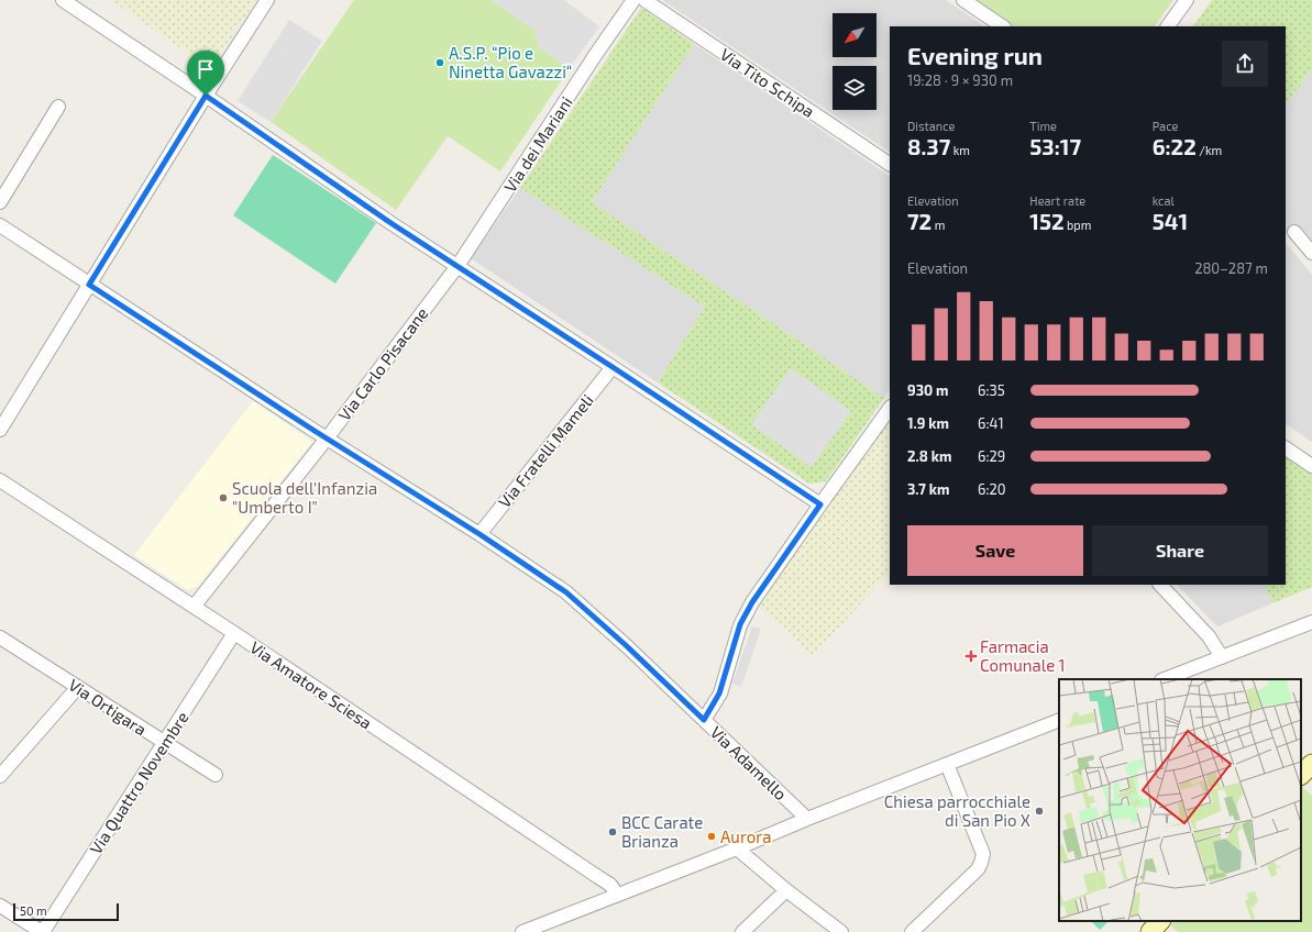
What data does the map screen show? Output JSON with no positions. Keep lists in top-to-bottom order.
{
  "streets": {
    "street": [
      "Via Tito Schipa",
      "Via dei Mariani",
      "Via Carlo Pisacane",
      "Via Fratelli Mameli",
      "Via Amatore Sciesa",
      "Via Ortigara",
      "Via Adamello",
      "Via Quattro Novembre"
    ]
  },
  "crossings": [
    ["Via dei Mariani", "Via Carlo Pisacane"],
    ["Via Carlo Pisacane", "Via Amatore Sciesa"],
    ["Via Carlo Pisacane", "Via Adamello"],
    ["Via Fratelli Mameli", "Via Adamello"],
    ["Via Amatore Sciesa", "Via Quattro Novembre"],
    ["Via Ortigara", "Via Quattro Novembre"]
  ],
  "places": {
    "other": [
      "A.S.P. “Pio e Ninetta Gavazzi“",
      "Scuola dell'Infanzia \"Umberto I\"",
      "Chiesa parrocchiale di San Pio X",
      "BCC Carate Brianza",
      "Aurora"
    ],
    "health": ["Farmacia Comunale 1"]
  },
  "scale_bar": "50 m",
  "north": "bottom left",
  "page": {
    "heading": ["Evening run", "19:28 · 9 × 930 m"],
    "stats": [
      ["Distance", "8.37 km"],
      ["Time", "53:17"],
      ["Pace", "6:22 /km"],
      ["Elevation", "72 m"],
      ["Heart rate", "152 bpm"],
      ["kcal", "541"]
    ],
    "chart": ["Elevation", "280–287 m"],
    "list": [
      {
        "name": "930 m",
        "note": "6:35"
      },
      {
        "name": "1.9 km",
        "note": "6:41"
      },
      {
        "name": "2.8 km",
        "note": "6:29"
      },
      {
        "name": "3.7 km",
        "note": "6:20"
      }
    ],
    "buttons": ["Save", "Share"],
    "scale": "50 m"
  }
}
